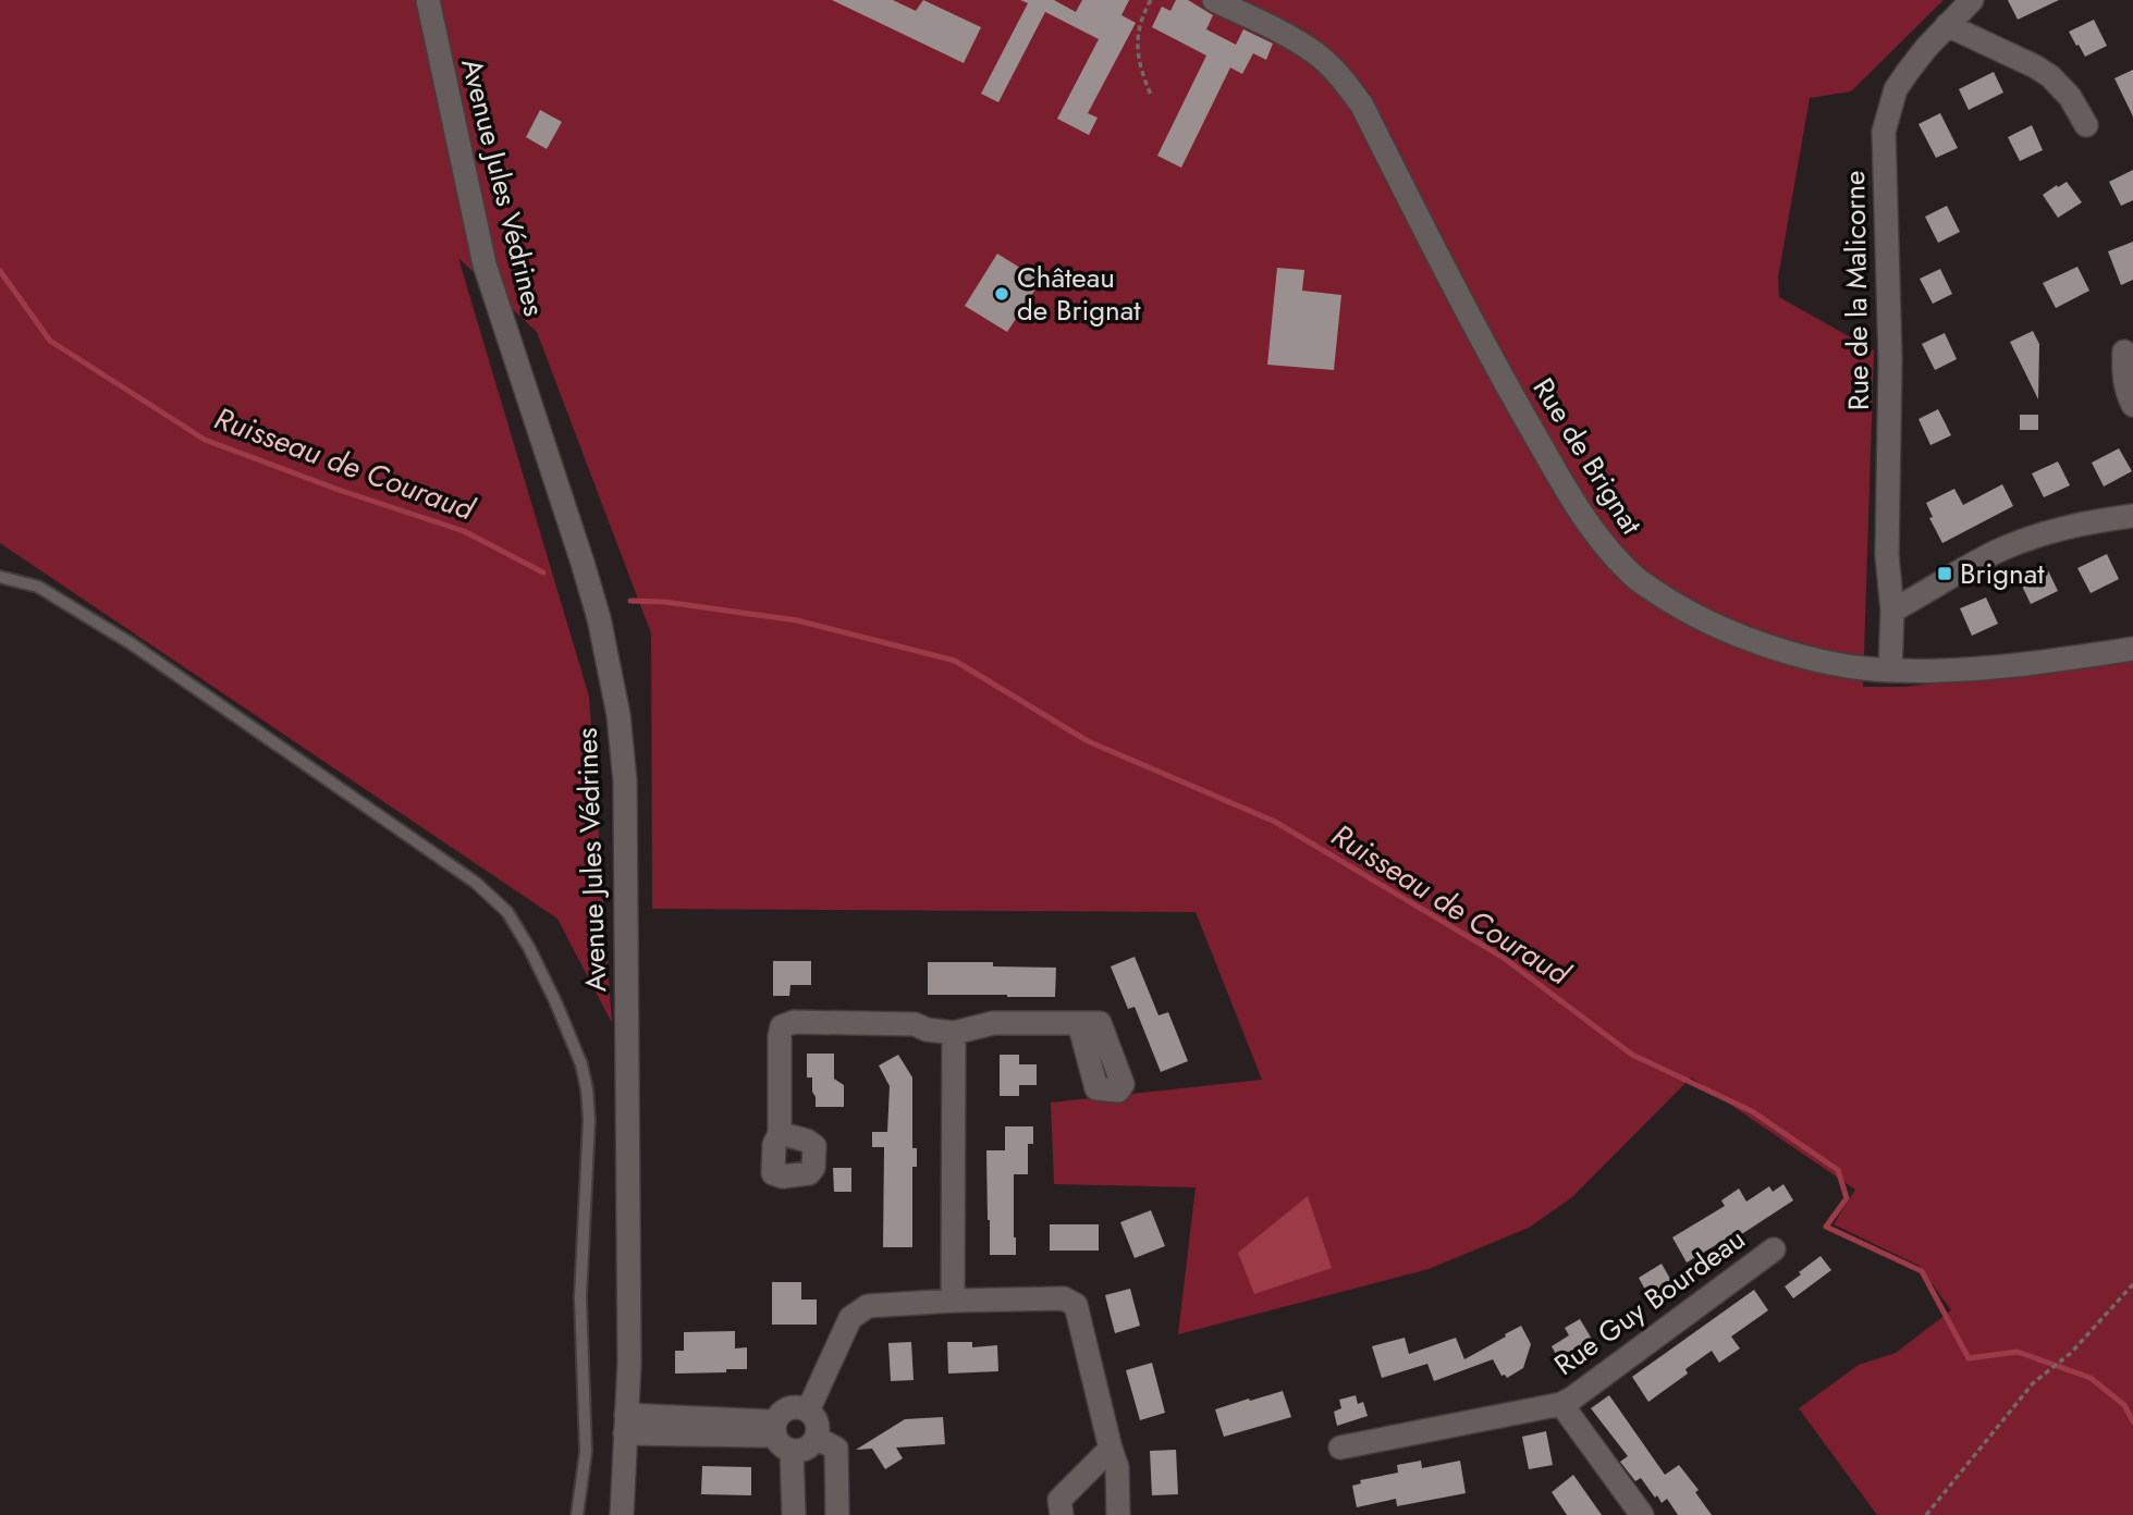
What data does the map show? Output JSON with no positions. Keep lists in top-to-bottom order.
{
  "streets": {
    "street": [
      "Avenue Jules Védrines",
      "Rue de la Malicorne",
      "Rue de Brignat",
      "Rue Guy Bourdeau"
    ]
  },
  "crossings": [
    ["Rue de la Malicorne", "Rue de Brignat"]
  ],
  "water": ["Ruisseau de Couraud"],
  "places": {
    "other": ["Château de Brignat"],
    "transit": ["Brignat"]
  }
}
